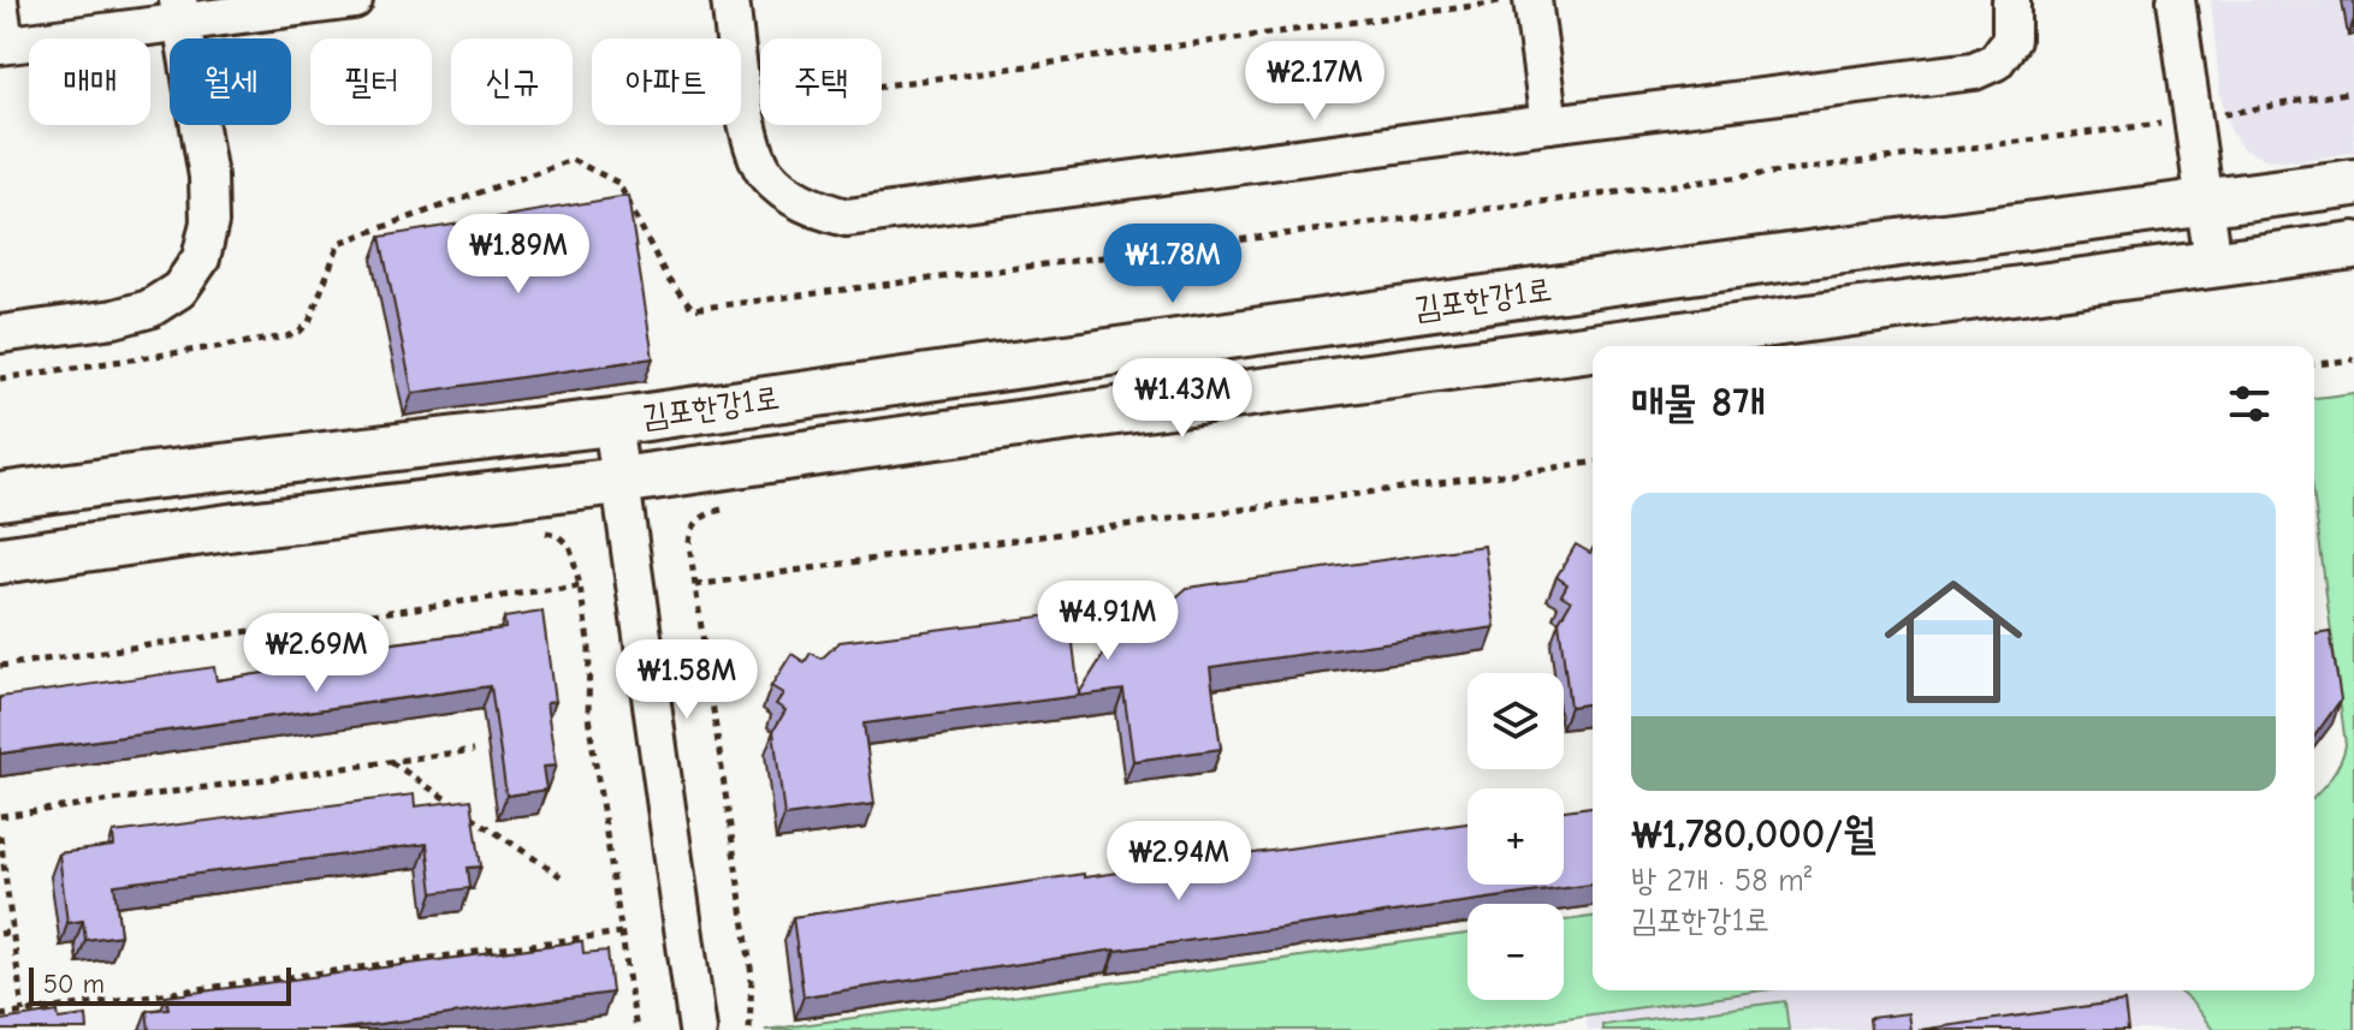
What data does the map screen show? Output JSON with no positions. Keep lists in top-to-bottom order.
{
  "streets": {
    "street": ["김포한강1로"]
  },
  "scale_bar": "50 m",
  "page": {
    "chip": [
      "매매",
      "월세",
      "필터",
      "신규",
      "아파트",
      "주택"
    ],
    "price": [
      "₩2.17M",
      "₩1.89M",
      "₩1.78M",
      "₩1.43M",
      "₩4.91M",
      "₩2.69M",
      "₩1.58M",
      "₩2.94M"
    ],
    "heading": "매물 8개",
    "list": [
      {
        "name": "₩1,780,000/월",
        "note": "방 2개 · 58 m² · 김포한강1로"
      }
    ],
    "map_buttons": ["+", "−"],
    "scale": "50 m"
  }
}
